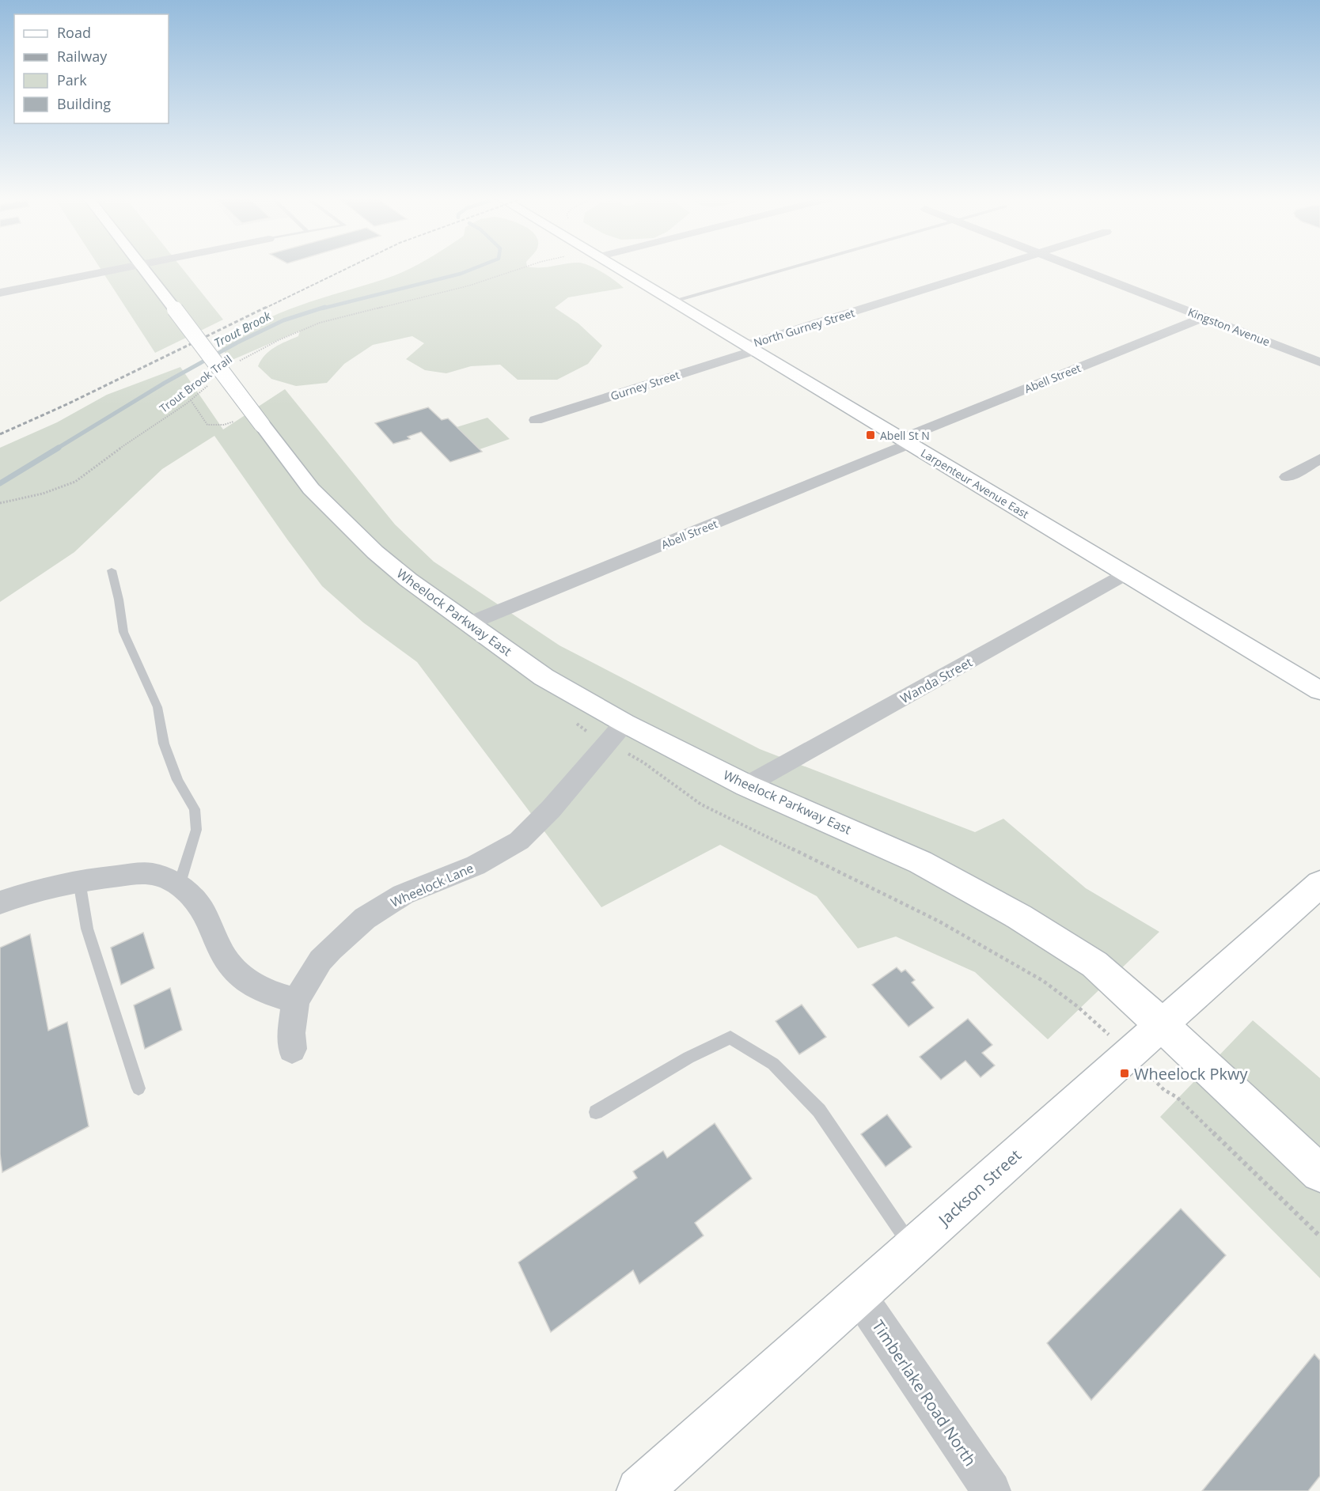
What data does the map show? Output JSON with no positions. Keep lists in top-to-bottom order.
{
  "streets": {
    "street": [
      "Kingston Avenue",
      "North Gurney Street",
      "Abell Street",
      "Gurney Street",
      "Larpenteur Avenue East",
      "Wheelock Parkway East",
      "Wanda Street",
      "Wheelock Lane",
      "Jackson Street",
      "Timberlake Road North"
    ],
    "path": ["Trout Brook Trail"]
  },
  "crossings": [
    ["Kingston Avenue", "Abell Street"],
    ["North Gurney Street", "Gurney Street"],
    ["North Gurney Street", "Larpenteur Avenue East"],
    ["Abell Street", "Larpenteur Avenue East"],
    ["Abell Street", "Wheelock Parkway East"],
    ["Gurney Street", "Larpenteur Avenue East"],
    ["Larpenteur Avenue East", "Wanda Street"],
    ["Wheelock Parkway East", "Wanda Street"],
    ["Wheelock Parkway East", "Wheelock Lane"],
    ["Wheelock Parkway East", "Jackson Street"],
    ["Jackson Street", "Timberlake Road North"]
  ],
  "water": ["Trout Brook"],
  "places": {
    "transit": ["Abell St N", "Wheelock Pkwy"]
  },
  "legend": [
    "Road",
    "Railway",
    "Park",
    "Building"
  ]
}
